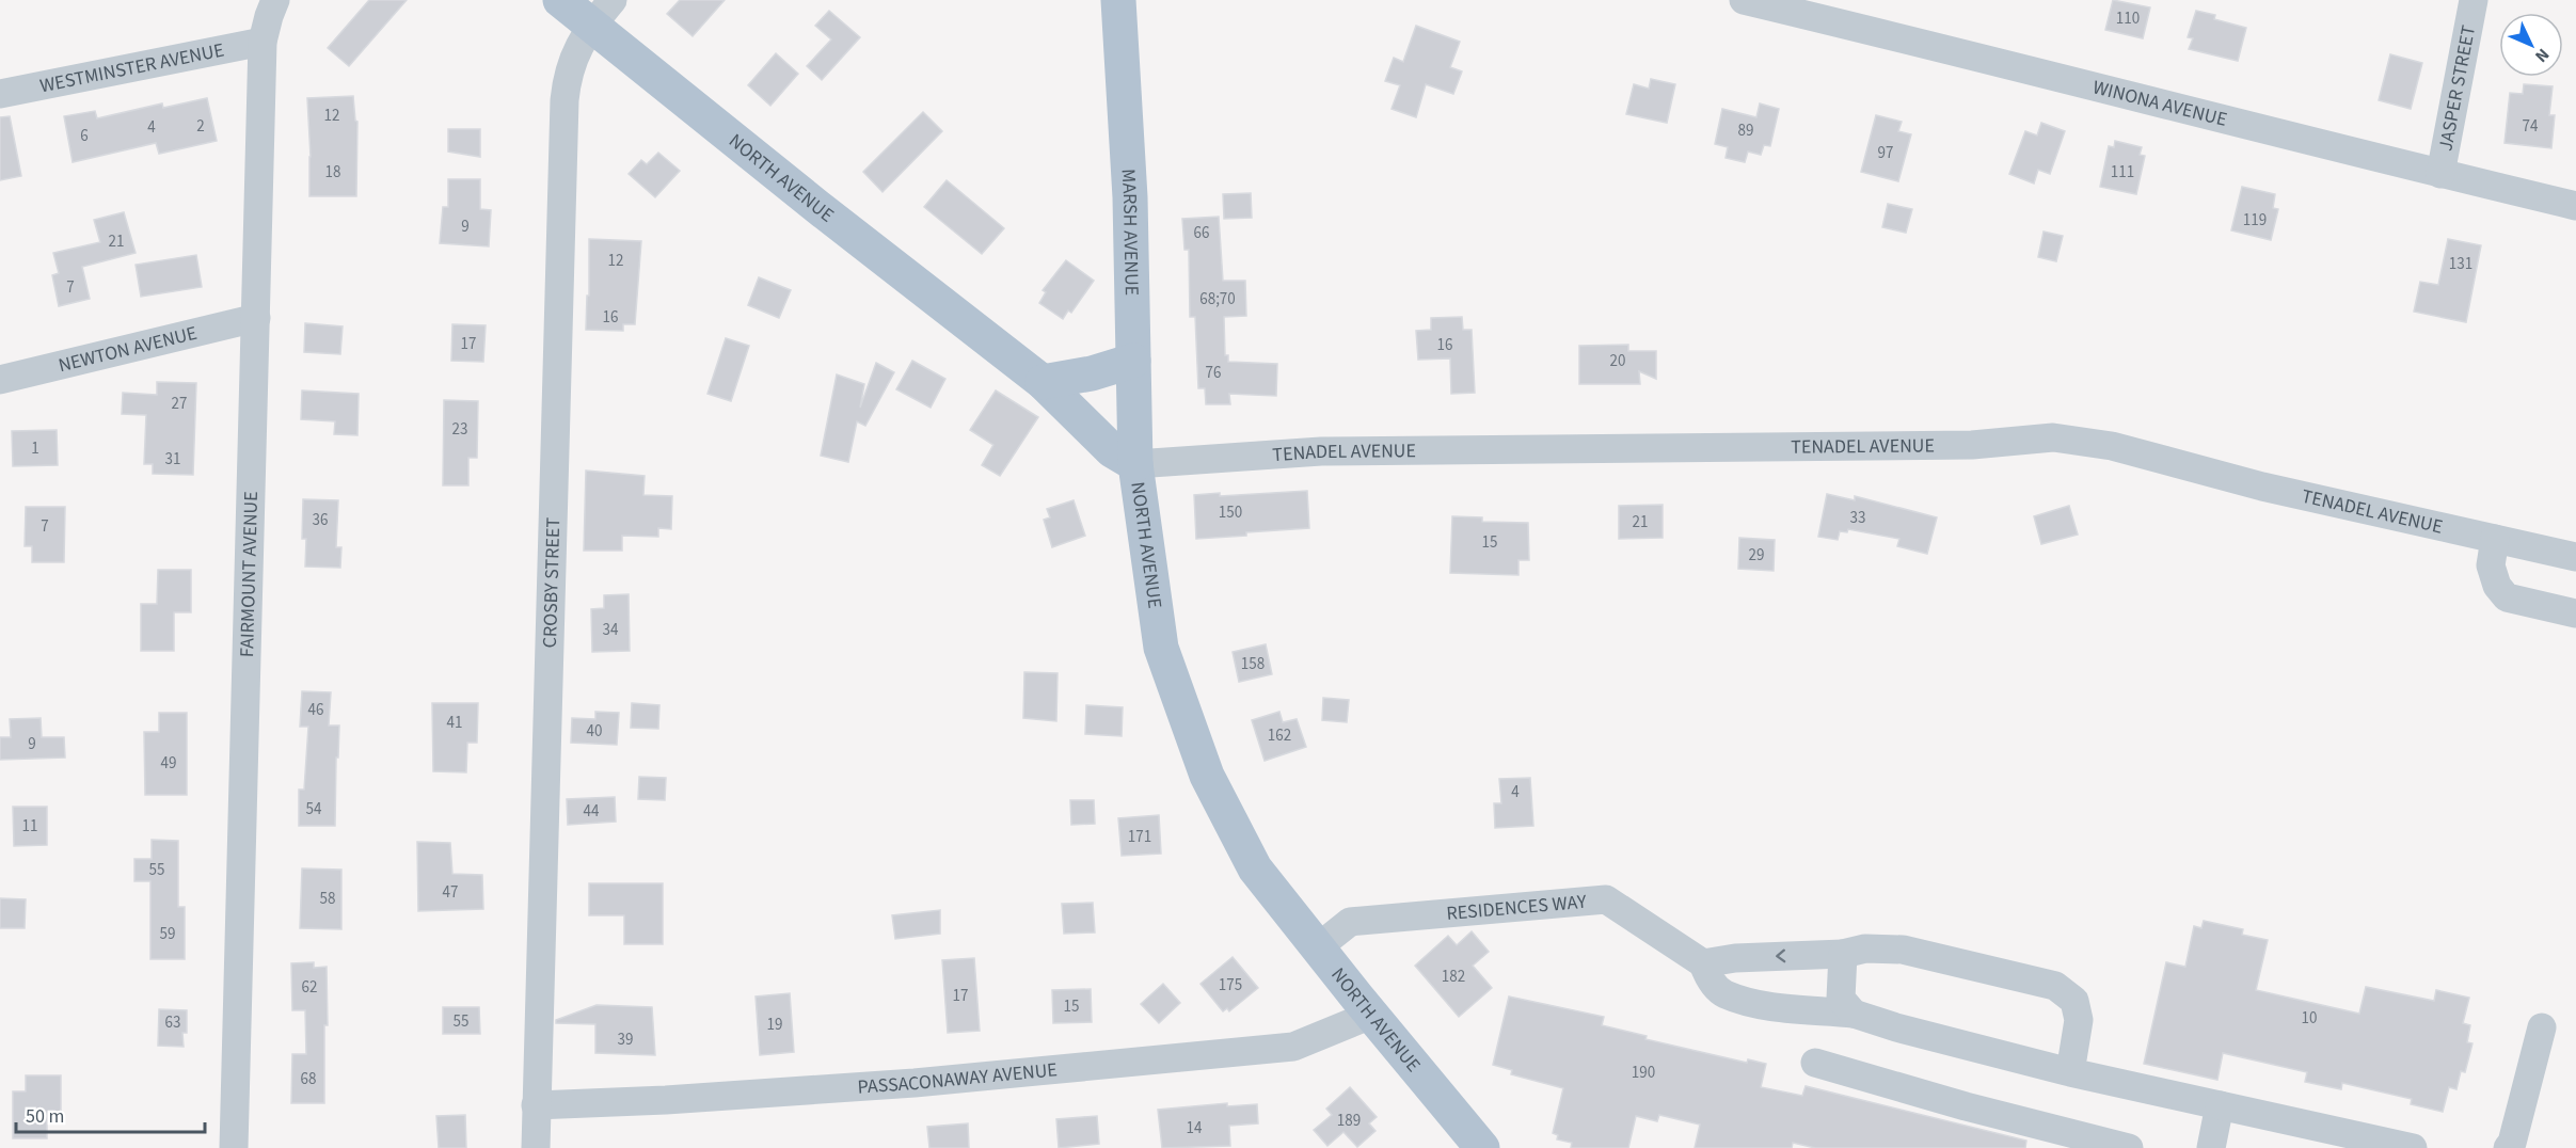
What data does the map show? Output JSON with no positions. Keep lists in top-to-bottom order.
{
  "streets": {
    "main road": ["NORTH AVENUE", "MARSH AVENUE"],
    "street": [
      "WESTMINSTER AVENUE",
      "JASPER STREET",
      "WINONA AVENUE",
      "NEWTON AVENUE",
      "TENADEL AVENUE",
      "FAIRMOUNT AVENUE",
      "CROSBY STREET",
      "RESIDENCES WAY",
      "PASSACONAWAY AVENUE"
    ]
  },
  "crossings": [
    ["WESTMINSTER AVENUE", "FAIRMOUNT AVENUE"],
    ["JASPER STREET", "WINONA AVENUE"],
    ["NORTH AVENUE", "MARSH AVENUE"],
    ["NORTH AVENUE", "TENADEL AVENUE"],
    ["NORTH AVENUE", "CROSBY STREET"],
    ["NORTH AVENUE", "RESIDENCES WAY"],
    ["NORTH AVENUE", "PASSACONAWAY AVENUE"],
    ["MARSH AVENUE", "TENADEL AVENUE"],
    ["NEWTON AVENUE", "FAIRMOUNT AVENUE"],
    ["CROSBY STREET", "PASSACONAWAY AVENUE"]
  ],
  "house_numbers": [
    "110",
    "12",
    "2",
    "74",
    "4",
    "89",
    "6",
    "97",
    "18",
    "111",
    "119",
    "9",
    "66",
    "21",
    "12",
    "131",
    "7",
    "68;70",
    "16",
    "17",
    "16",
    "20",
    "76",
    "27",
    "23",
    "1",
    "31",
    "150",
    "33",
    "36",
    "21",
    "7",
    "15",
    "29",
    "34",
    "158",
    "46",
    "41",
    "40",
    "162",
    "9",
    "49",
    "4",
    "54",
    "44",
    "11",
    "171",
    "55",
    "47",
    "58",
    "59",
    "182",
    "175",
    "62",
    "17",
    "15",
    "10",
    "55",
    "63",
    "19",
    "39",
    "190",
    "68",
    "189",
    "14"
  ],
  "scale_bar": "50 m",
  "north": "bottom right"
}
